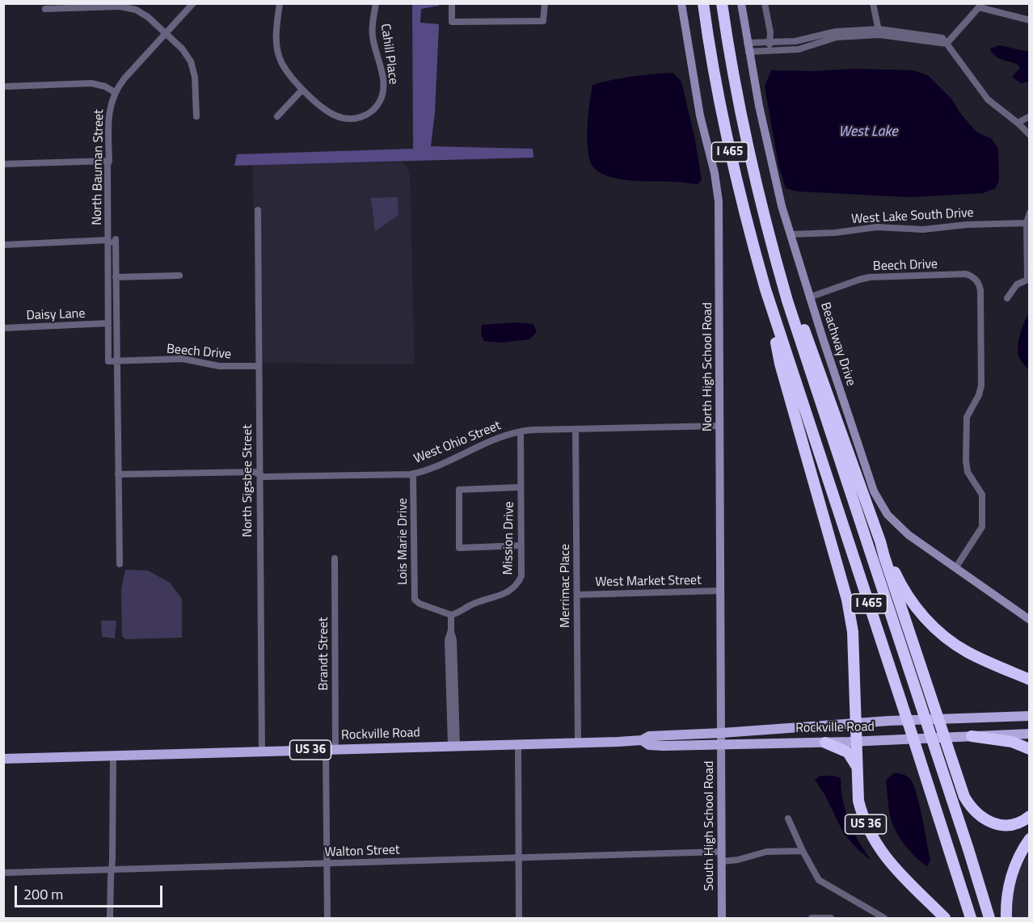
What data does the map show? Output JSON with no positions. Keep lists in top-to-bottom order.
{
  "streets": {
    "highway": ["I 465", "US 36"],
    "main road": ["Rockville Road"],
    "street": [
      "Cahill Place",
      "North Bauman Street",
      "West Lake South Drive",
      "Beech Drive",
      "Daisy Lane",
      "Beachway Drive",
      "North High School Road",
      "West Ohio Street",
      "North Sigsbee Street",
      "Mission Drive",
      "Lois Marie Drive",
      "West Market Street",
      "Merrimac Place",
      "Brandt Street",
      "South High School Road",
      "Walton Street"
    ]
  },
  "crossings": [
    ["North Bauman Street", "Beech Drive"],
    ["North Bauman Street", "Daisy Lane"],
    ["North Bauman Street", "West Ohio Street"],
    ["West Lake South Drive", "Beachway Drive"],
    ["Beech Drive", "Beachway Drive"],
    ["Beech Drive", "North Sigsbee Street"],
    ["North High School Road", "West Ohio Street"],
    ["North High School Road", "West Market Street"],
    ["North High School Road", "Rockville Road"],
    ["North High School Road", "South High School Road"],
    ["West Ohio Street", "North Sigsbee Street"],
    ["West Ohio Street", "Mission Drive"],
    ["West Ohio Street", "Lois Marie Drive"],
    ["West Ohio Street", "Merrimac Place"],
    ["North Sigsbee Street", "Rockville Road"],
    ["Mission Drive", "Lois Marie Drive"],
    ["West Market Street", "Merrimac Place"],
    ["Merrimac Place", "Rockville Road"],
    ["Brandt Street", "Rockville Road"],
    ["Brandt Street", "Walton Street"],
    ["Rockville Road", "US 36"],
    ["Rockville Road", "South High School Road"],
    ["South High School Road", "Walton Street"]
  ],
  "water": ["West Lake"],
  "scale_bar": "200 m"
}
